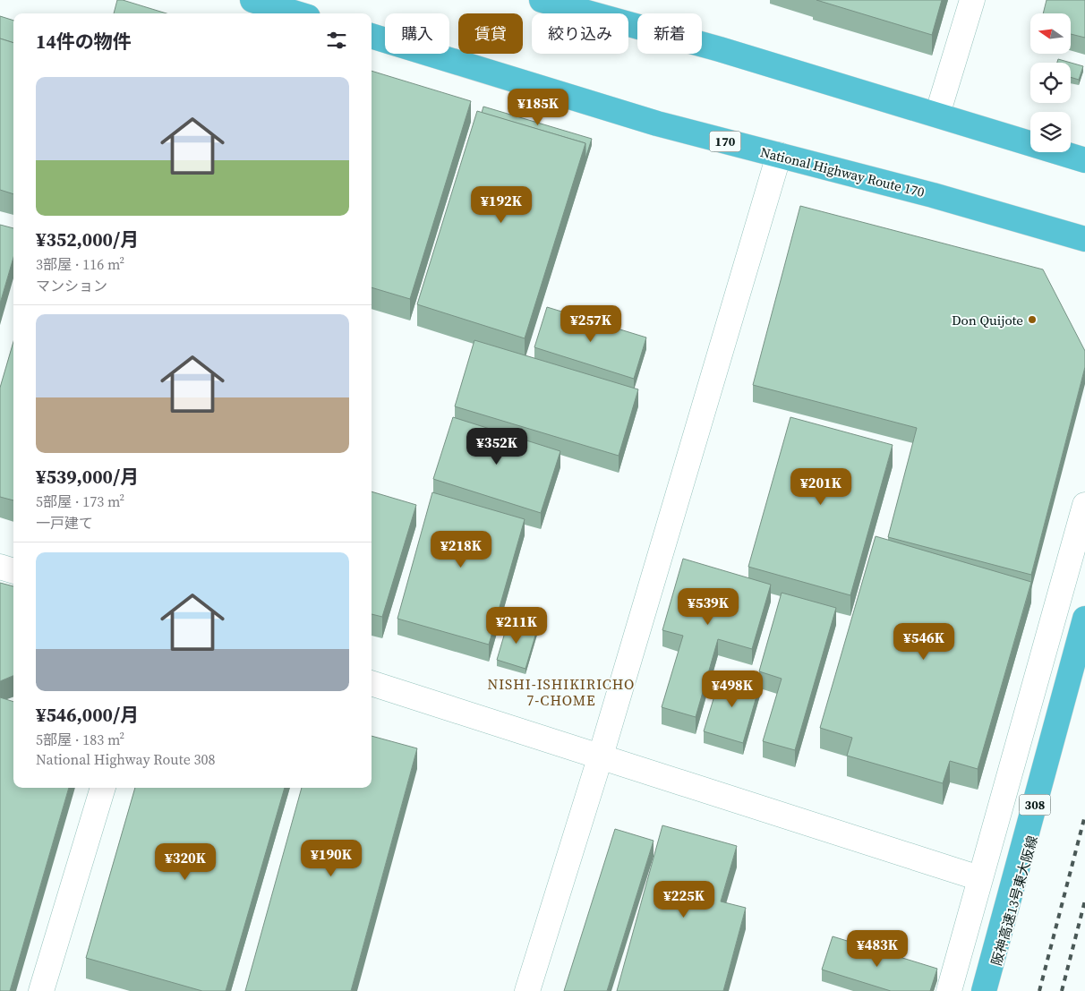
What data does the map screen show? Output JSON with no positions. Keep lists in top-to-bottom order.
{
  "streets": {
    "highway": [
      "170",
      "National Highway Route 170",
      "308",
      "阪神高速13号東大阪線"
    ]
  },
  "districts": ["NISHI-ISHIKIRICHO 7-CHOME"],
  "places": ["Don Quijote"],
  "north": "left",
  "page": {
    "chip": [
      "購入",
      "賃貸",
      "絞り込み",
      "新着"
    ],
    "heading": "14件の物件",
    "list": [
      {
        "name": "¥352,000/月",
        "note": "3部屋 · 116 m² · マンション"
      },
      {
        "name": "¥539,000/月",
        "note": "5部屋 · 173 m² · 一戸建て"
      },
      {
        "name": "¥546,000/月",
        "note": "5部屋 · 183 m² · National Highway Route 308"
      }
    ],
    "price": [
      "¥185K",
      "¥192K",
      "¥257K",
      "¥352K",
      "¥201K",
      "¥218K",
      "¥539K",
      "¥211K",
      "¥546K",
      "¥498K",
      "¥190K",
      "¥320K",
      "¥225K",
      "¥483K"
    ]
  }
}
